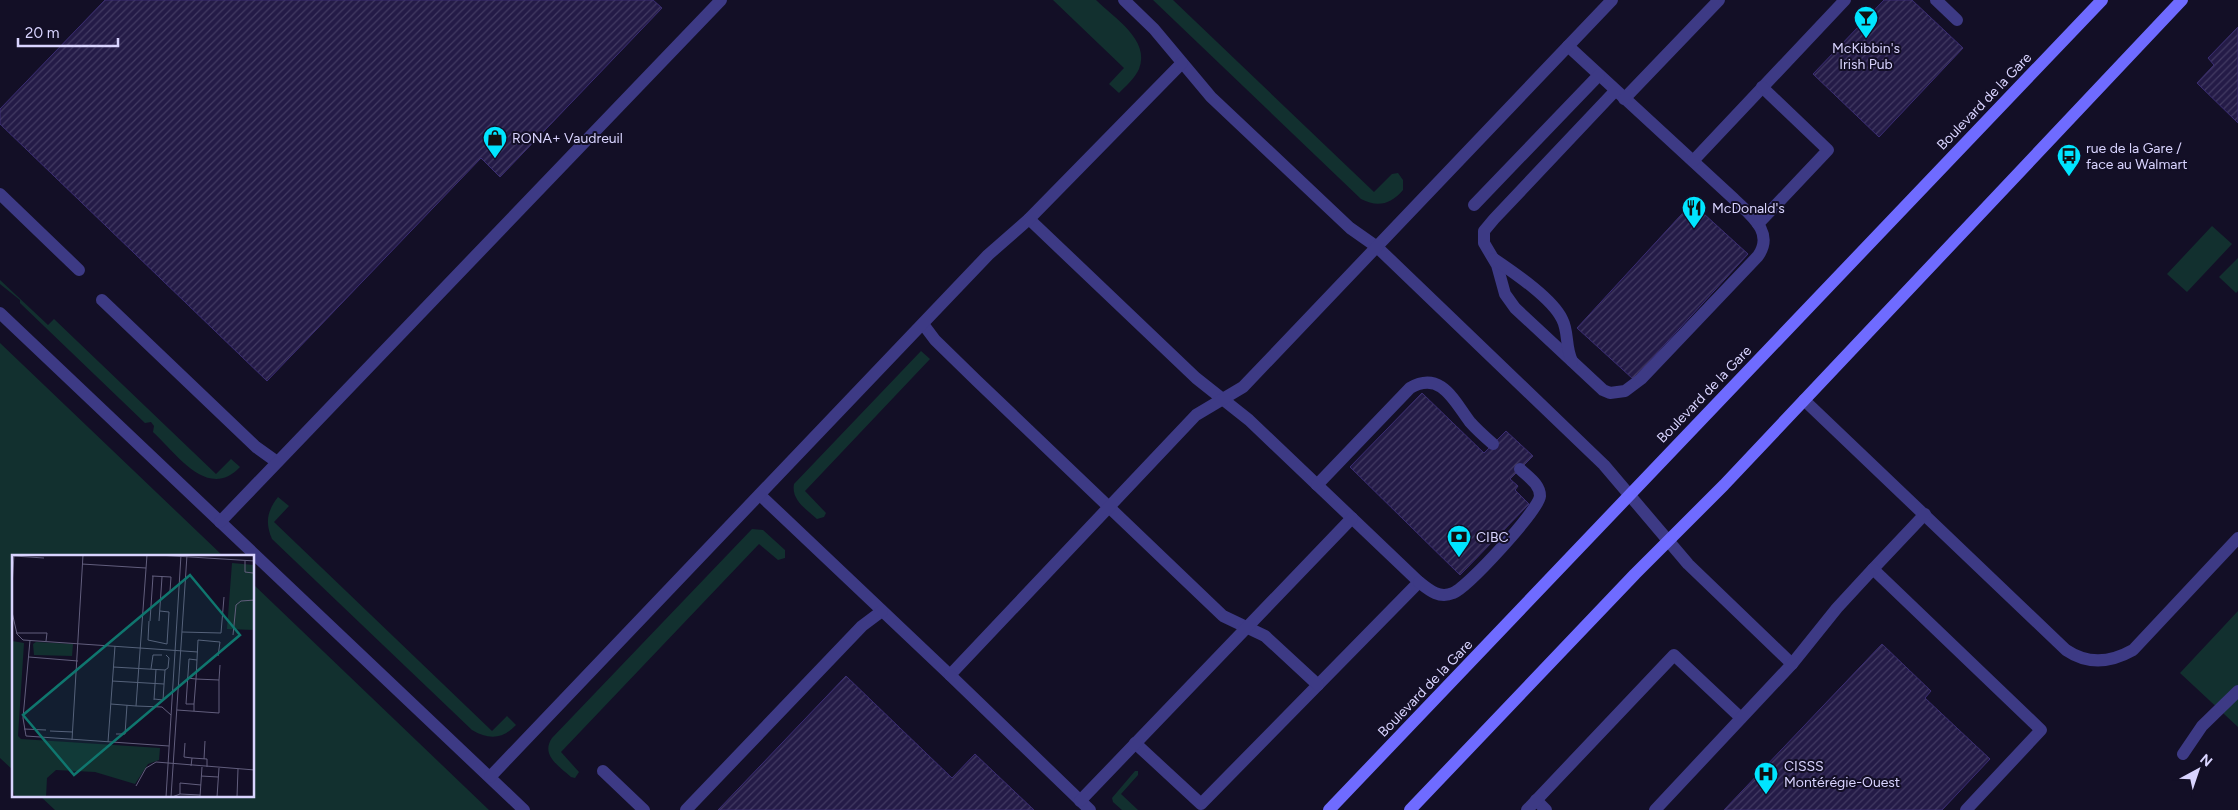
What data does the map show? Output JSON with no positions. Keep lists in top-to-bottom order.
{
  "streets": {
    "main road": ["Boulevard de la Gare"]
  },
  "places": {
    "bar": ["McKibbin's Irish Pub"],
    "shop": ["RONA+ Vaudreuil"],
    "bus stop": ["rue de la Gare / face au Walmart"],
    "restaurant": ["McDonald's"],
    "bank": ["CIBC"],
    "hospital": ["CISSS Montérégie-Ouest"]
  },
  "scale_bar": "20 m",
  "north": "top right"
}
